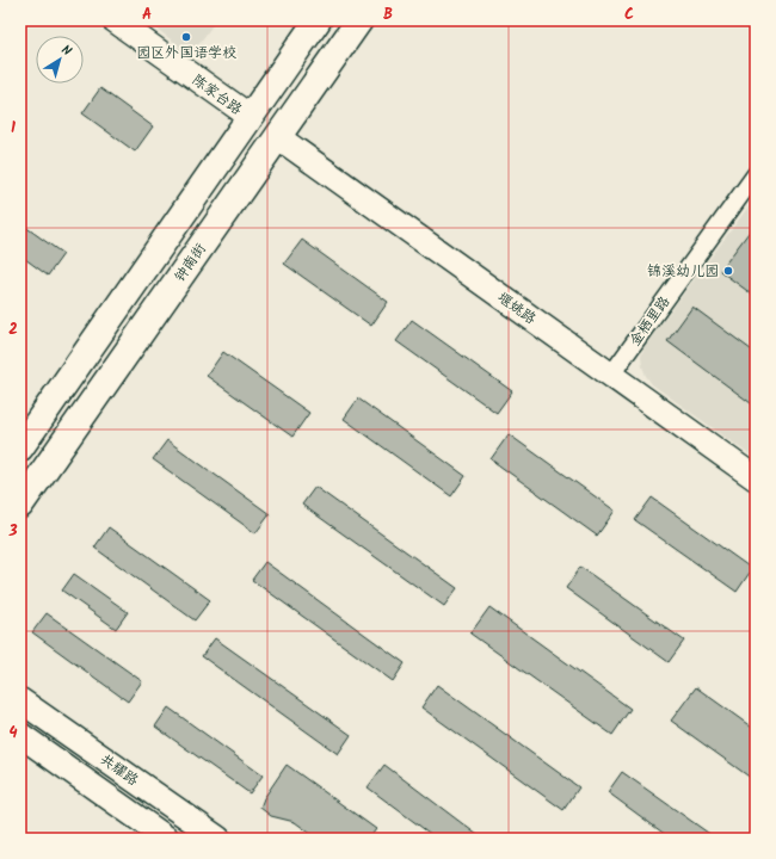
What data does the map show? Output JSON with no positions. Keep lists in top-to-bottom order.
{
  "streets": {
    "main road": ["钟南街"],
    "street": [
      "陈家台路",
      "堰姚路",
      "金栖里路",
      "共耀路"
    ]
  },
  "crossings": [
    ["钟南街", "堰姚路"],
    ["堰姚路", "金栖里路"]
  ],
  "places": ["园区外国语学校", "锦溪幼儿园"],
  "north": "top right",
  "grid": {
    "columns": ["A", "B", "C"],
    "rows": [
      "1",
      "2",
      "3",
      "4"
    ]
  }
}
